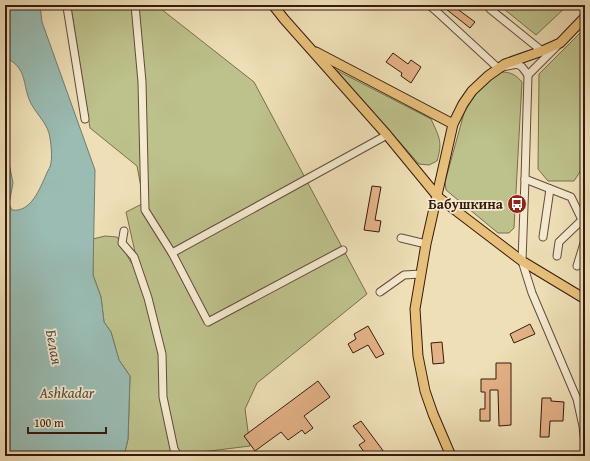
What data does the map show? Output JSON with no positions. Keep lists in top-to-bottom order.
{
  "water": ["Белая", "Ashkadar"],
  "places": {
    "bus stop": ["Бабушкина"]
  },
  "scale_bar": "100 m"
}
